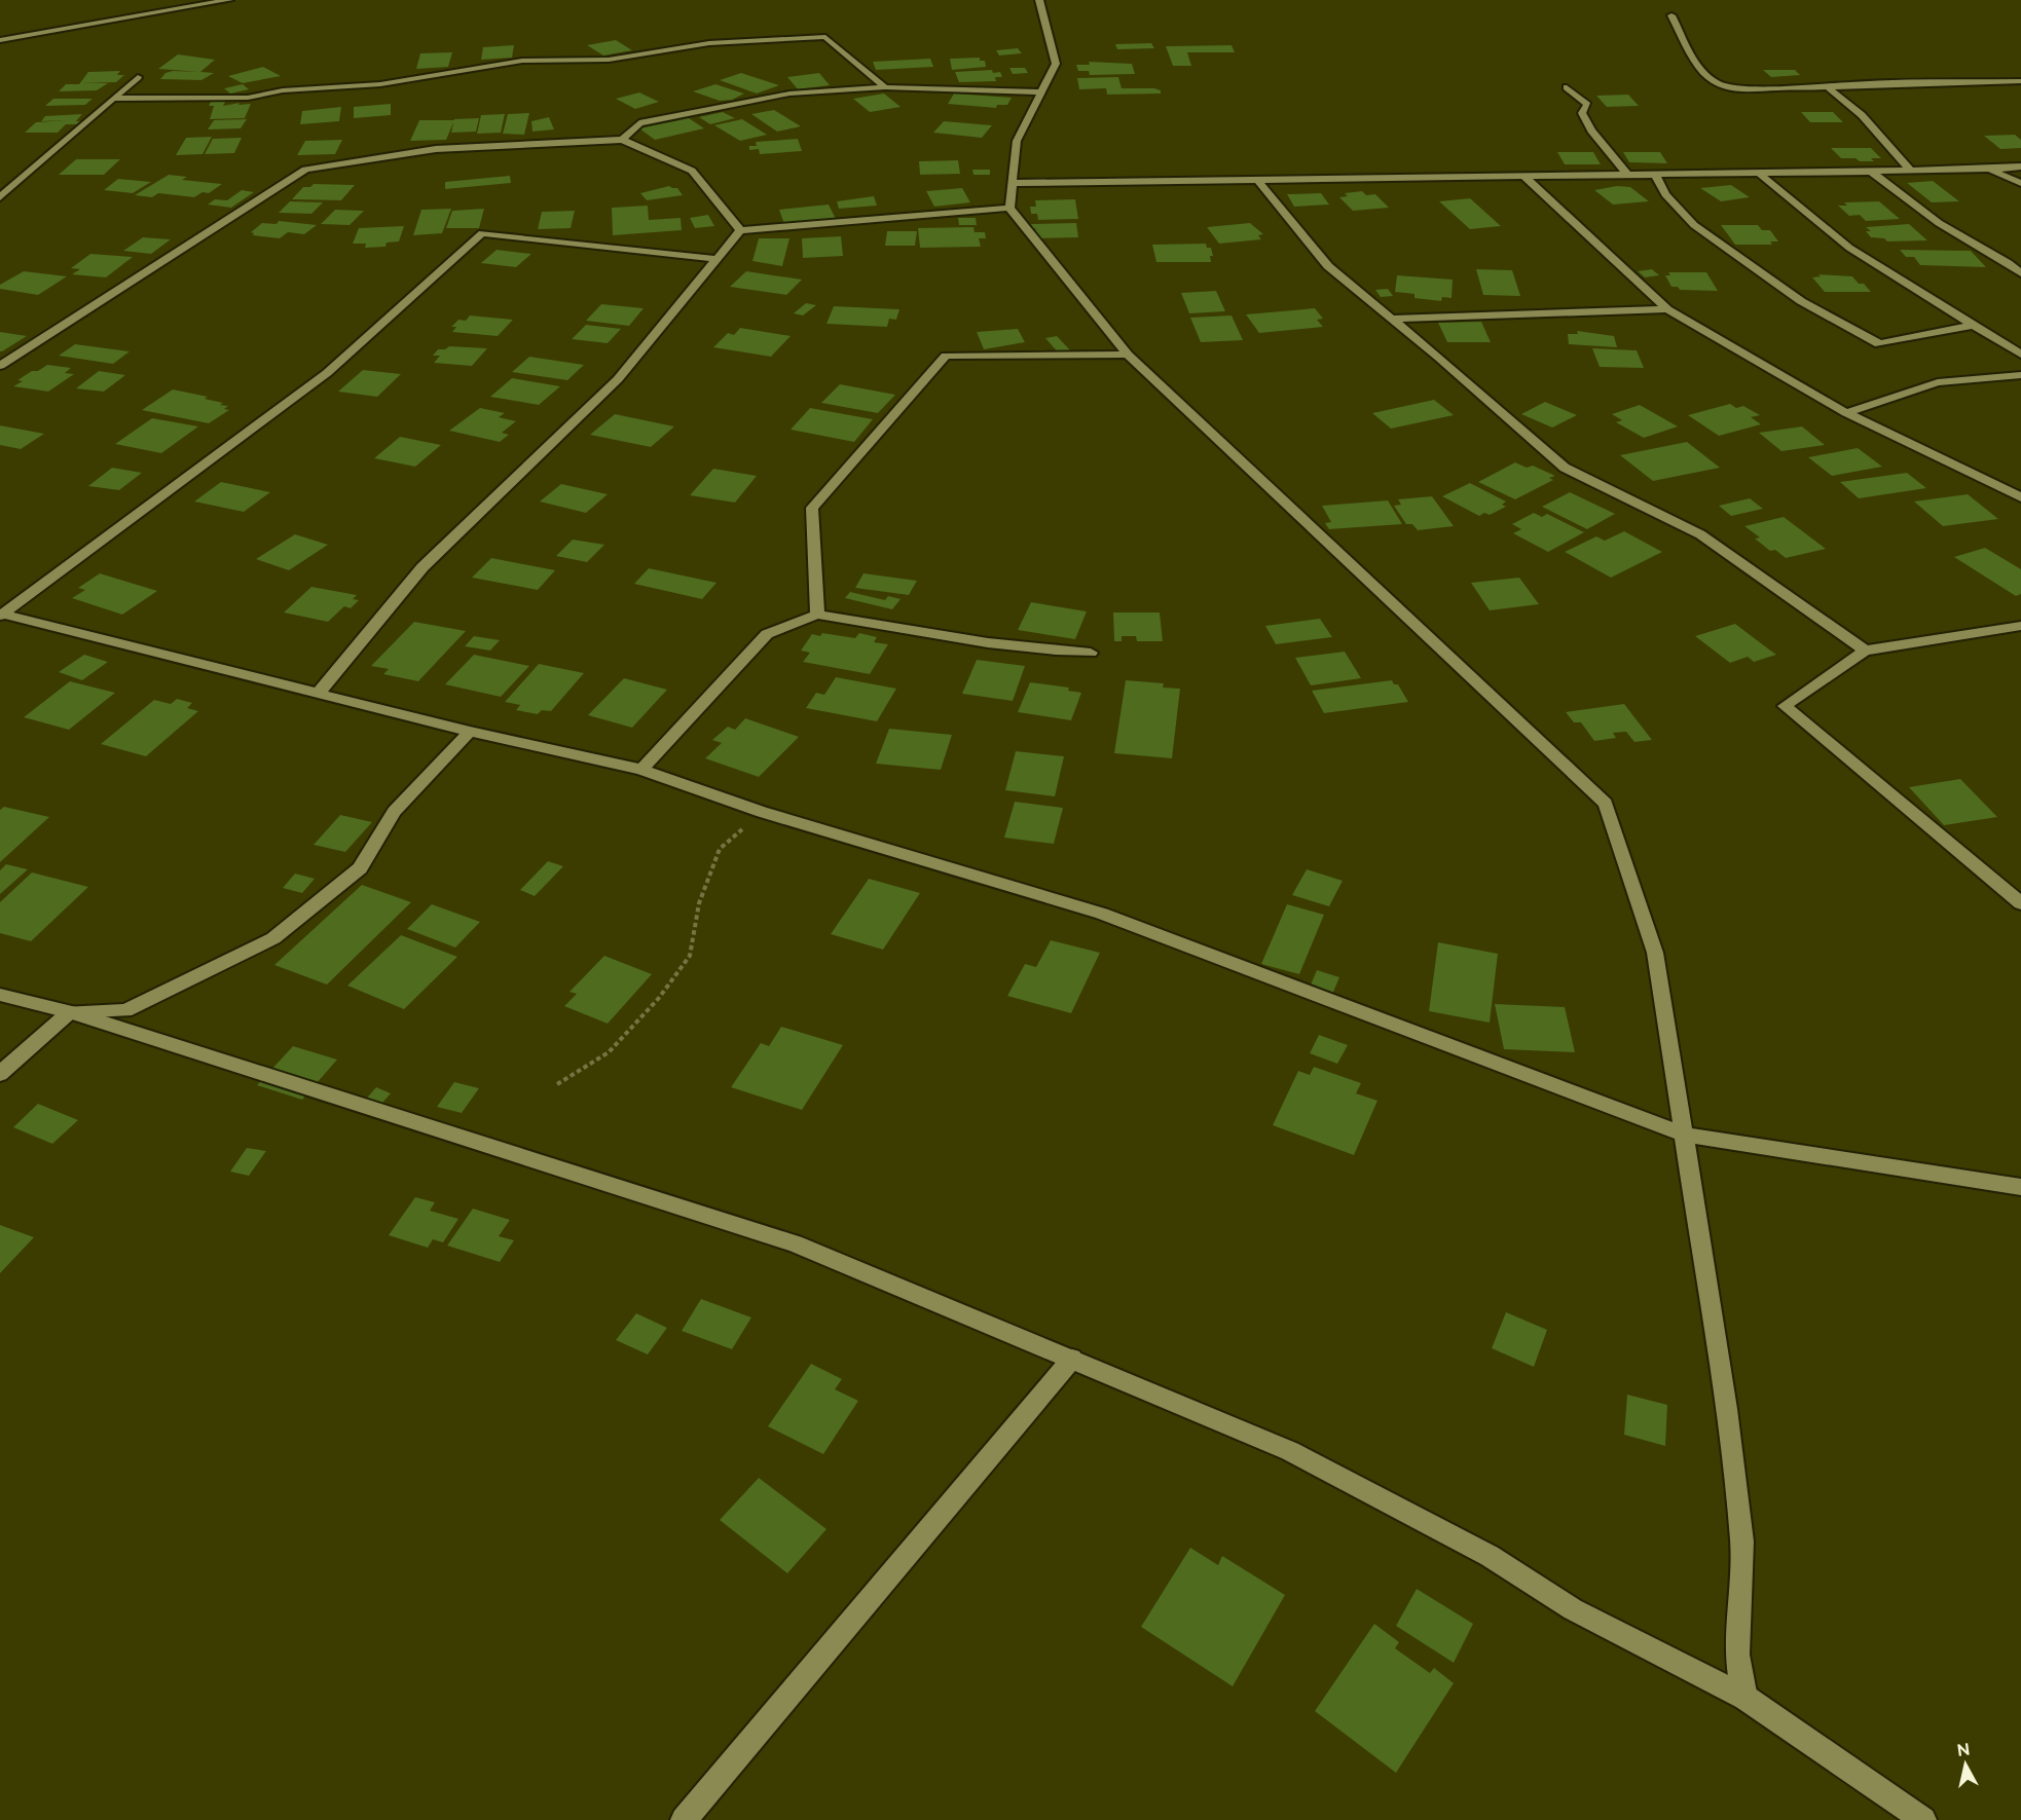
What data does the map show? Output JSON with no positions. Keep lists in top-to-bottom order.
{
  "north": "top"
}
